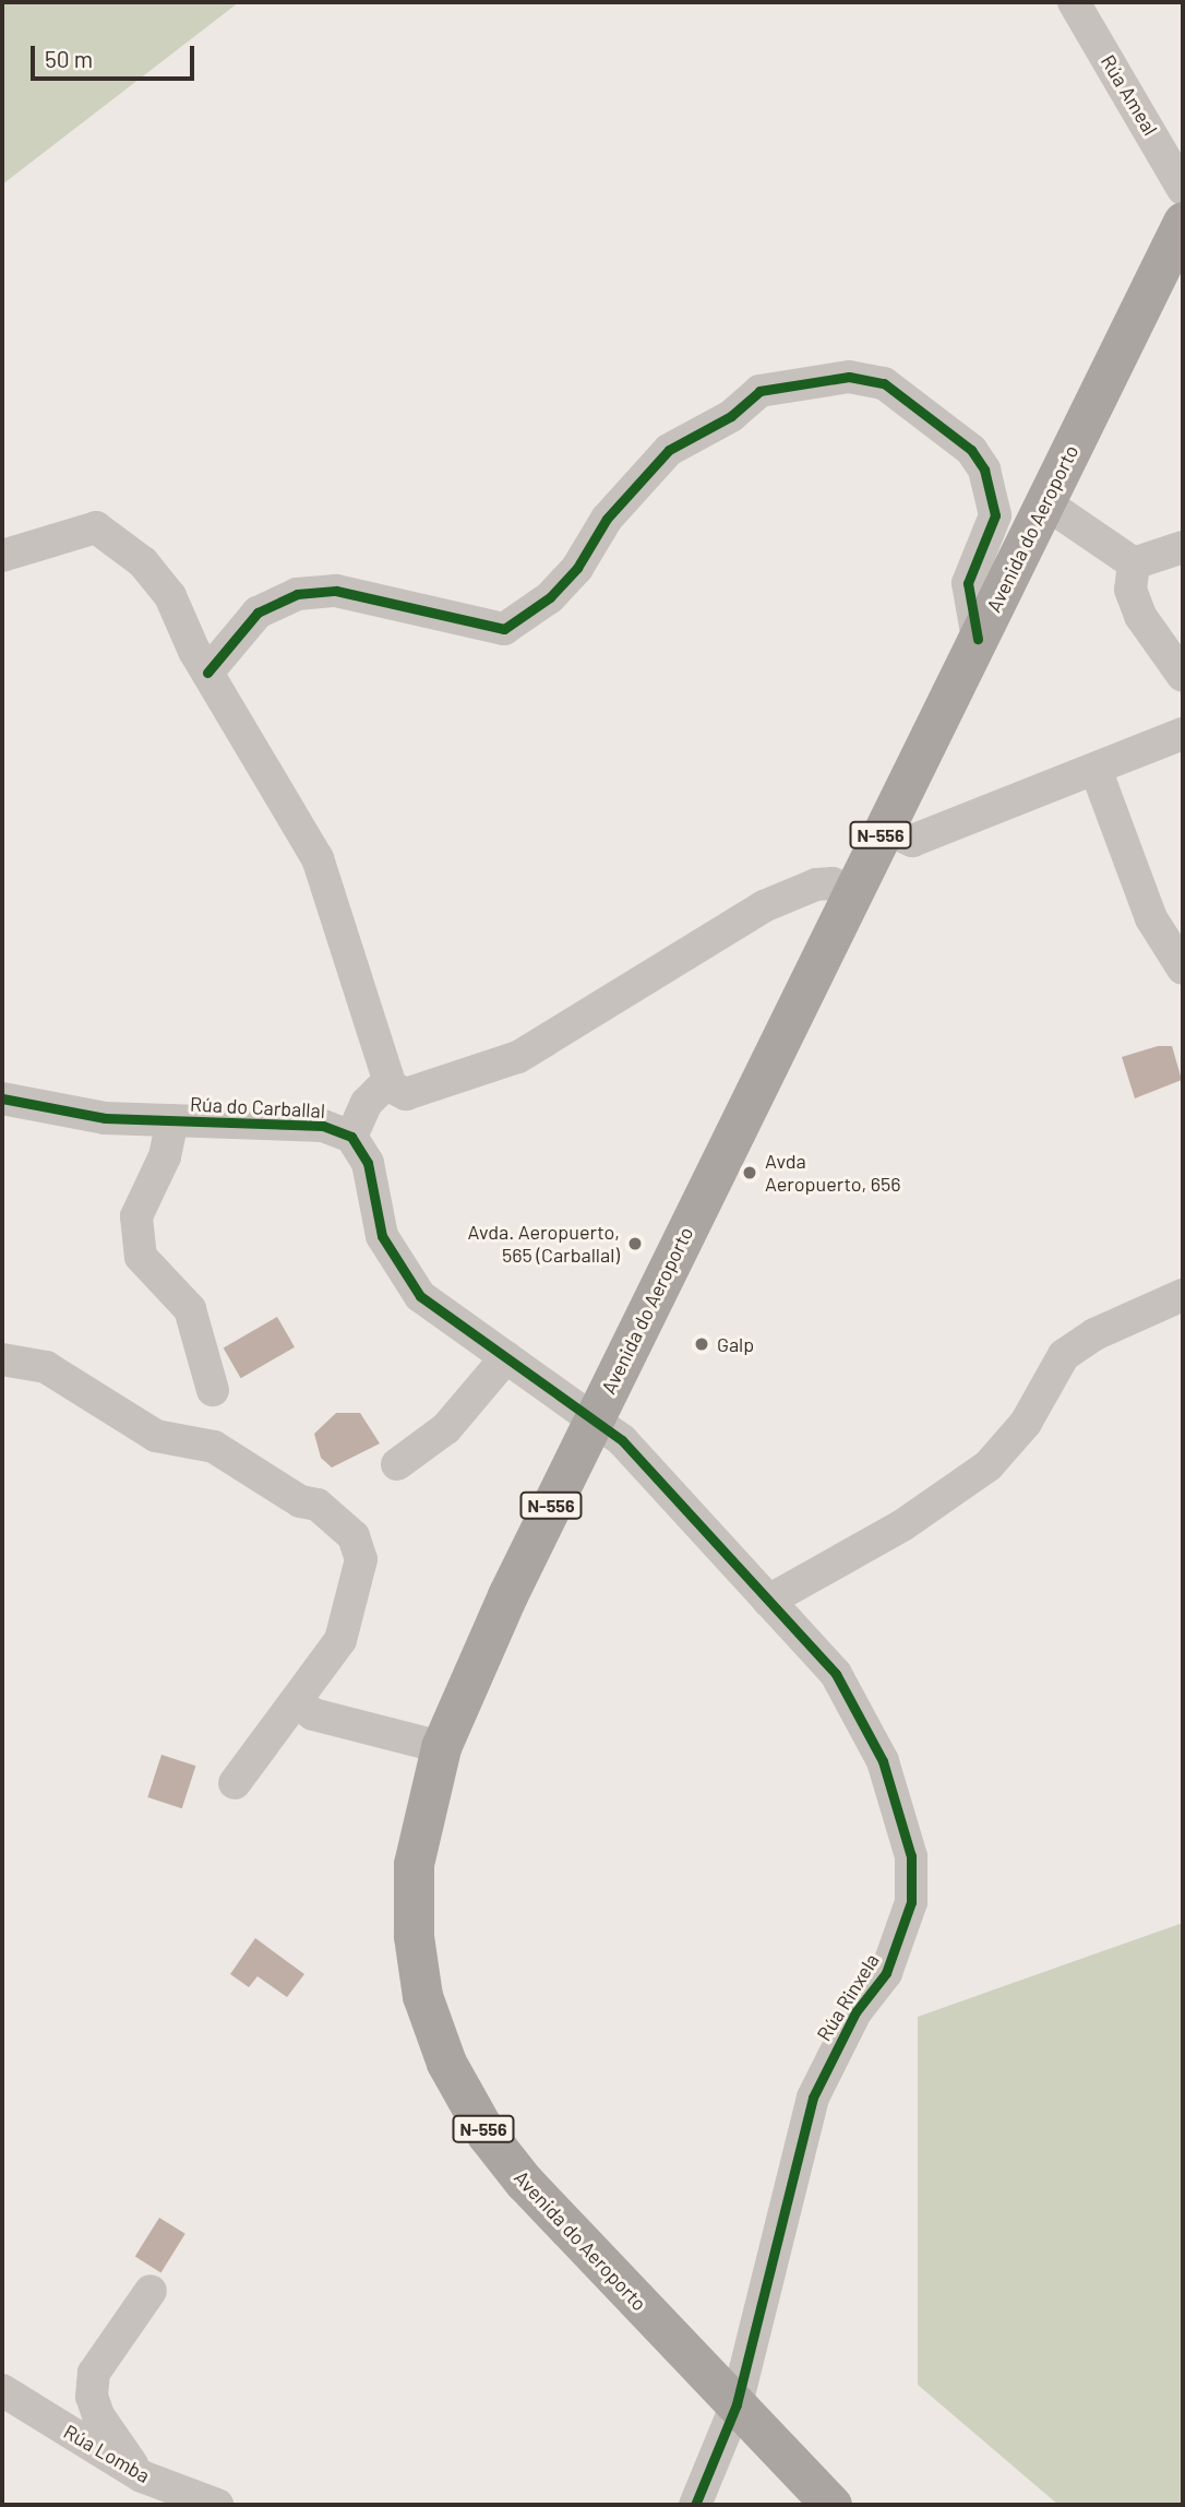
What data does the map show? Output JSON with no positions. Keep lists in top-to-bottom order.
{
  "streets": {
    "main road": ["Avenida do Aeroporto", "N-556"],
    "street": [
      "Rúa Ameal",
      "Rúa do Carballal",
      "Rúa Rinxela",
      "Rúa Lomba"
    ]
  },
  "crossings": [
    ["Avenida do Aeroporto", "Rúa Rinxela"]
  ],
  "places": ["Avda Aeropuerto, 656", "Avda. Aeropuerto, 565 (Carballal)", "Galp"],
  "scale_bar": "50 m"
}
